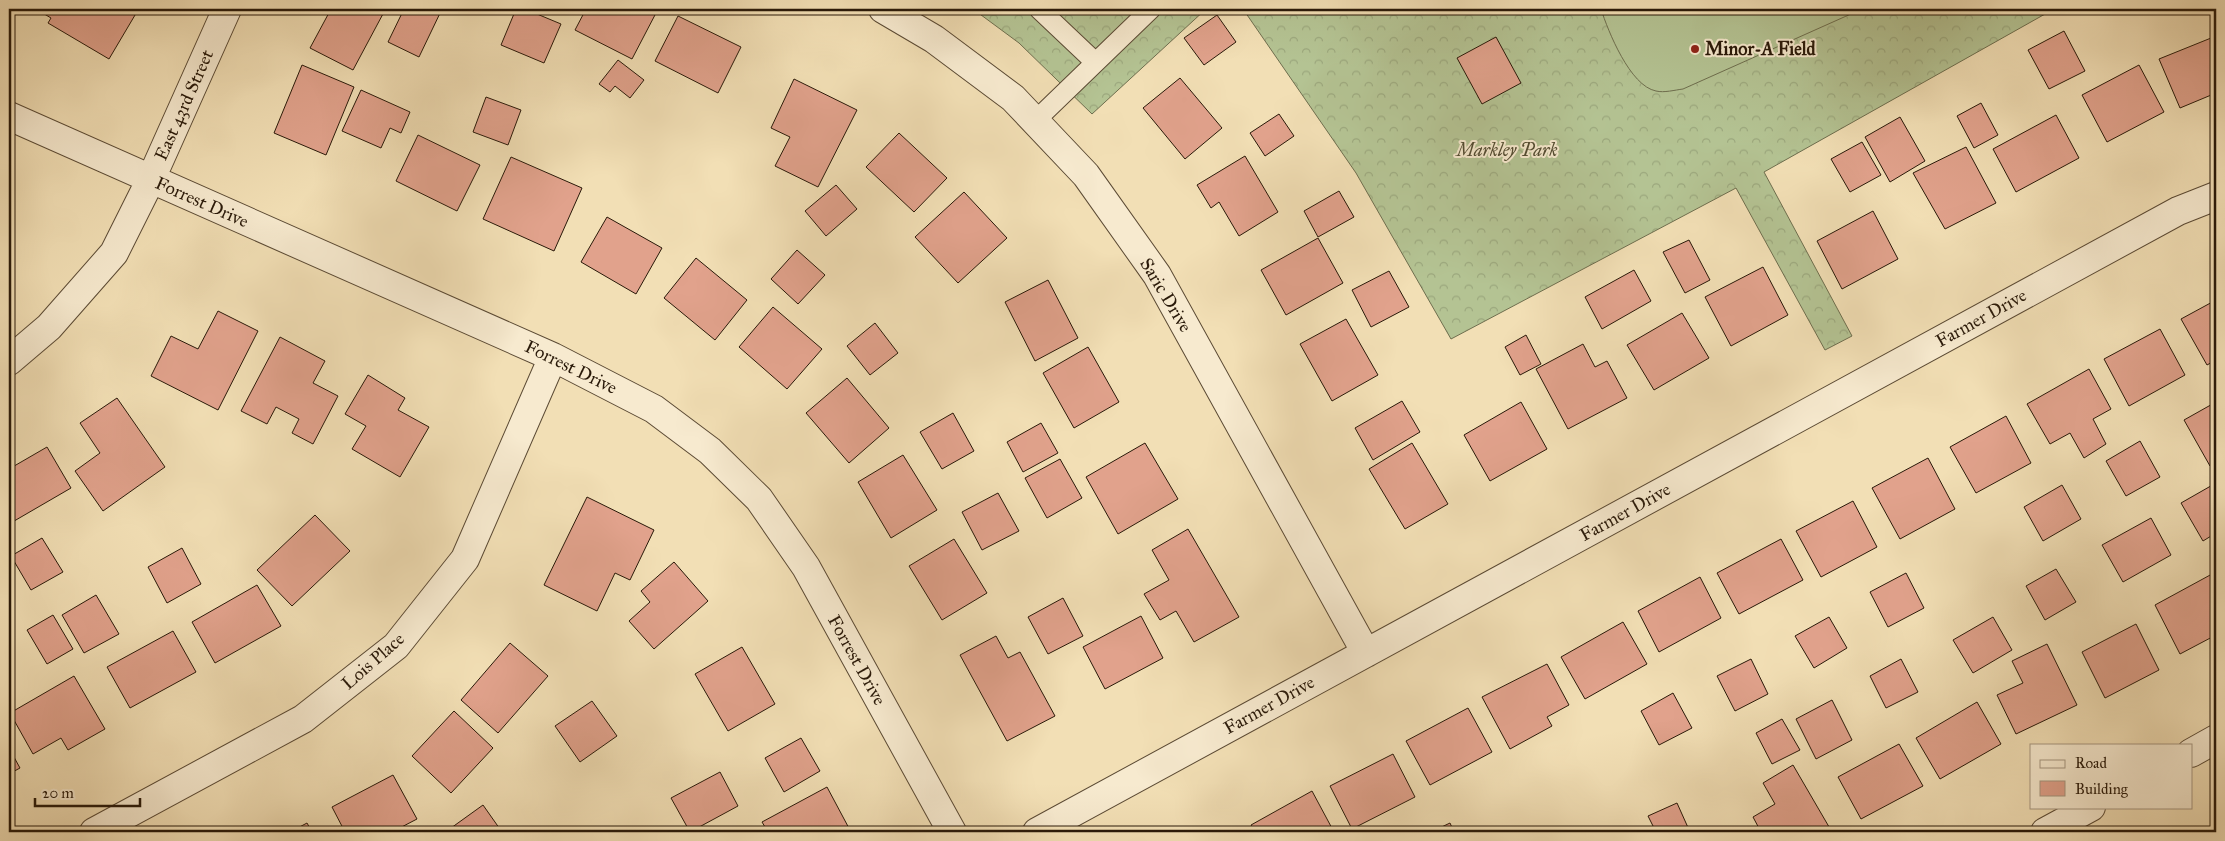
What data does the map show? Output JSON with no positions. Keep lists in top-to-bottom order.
{
  "streets": {
    "street": [
      "East 43rd Street",
      "Forrest Drive",
      "Saric Drive",
      "Farmer Drive",
      "Lois Place"
    ]
  },
  "crossings": [
    ["East 43rd Street", "Forrest Drive"],
    ["Forrest Drive", "Lois Place"],
    ["Saric Drive", "Farmer Drive"]
  ],
  "parks": ["Markley Park"],
  "places": ["Minor-A Field"],
  "legend": ["Road", "Building"],
  "scale_bar": "20 m"
}
